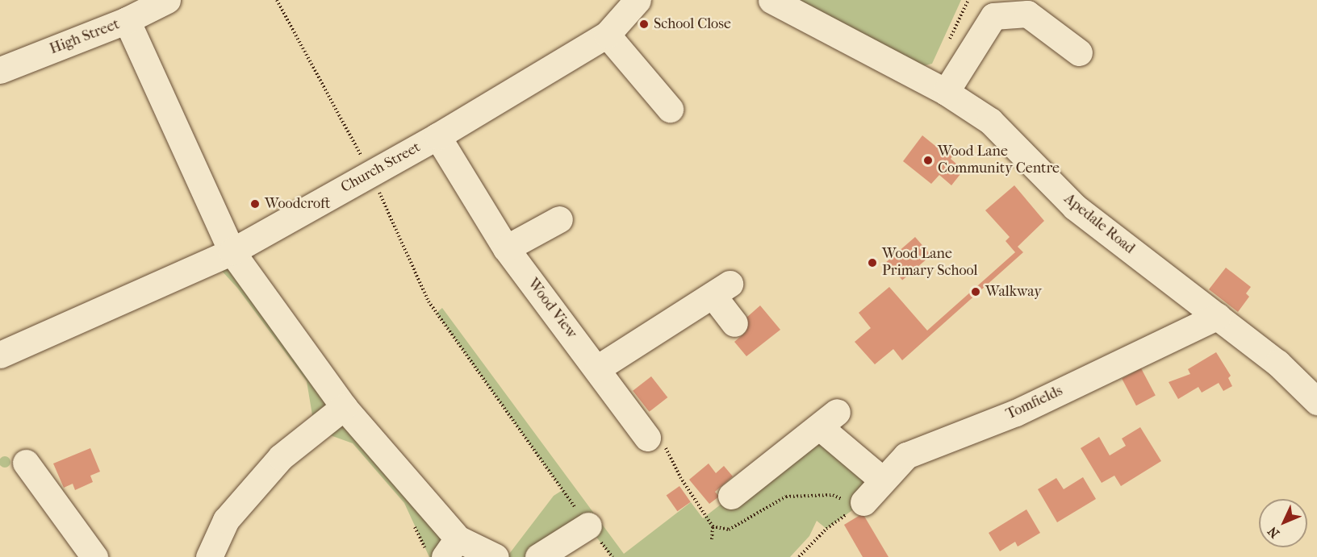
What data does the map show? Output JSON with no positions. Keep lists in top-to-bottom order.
{
  "streets": {
    "street": [
      "High Street",
      "Church Street",
      "Apedale Road",
      "Wood View",
      "Tomfields"
    ]
  },
  "crossings": [
    ["Church Street", "Wood View"],
    ["Apedale Road", "Tomfields"]
  ],
  "places": [
    "School Close",
    "Wood Lane Community Centre",
    "Woodcroft",
    "Wood Lane Primary School",
    "Walkway"
  ],
  "north": "bottom left"
}
